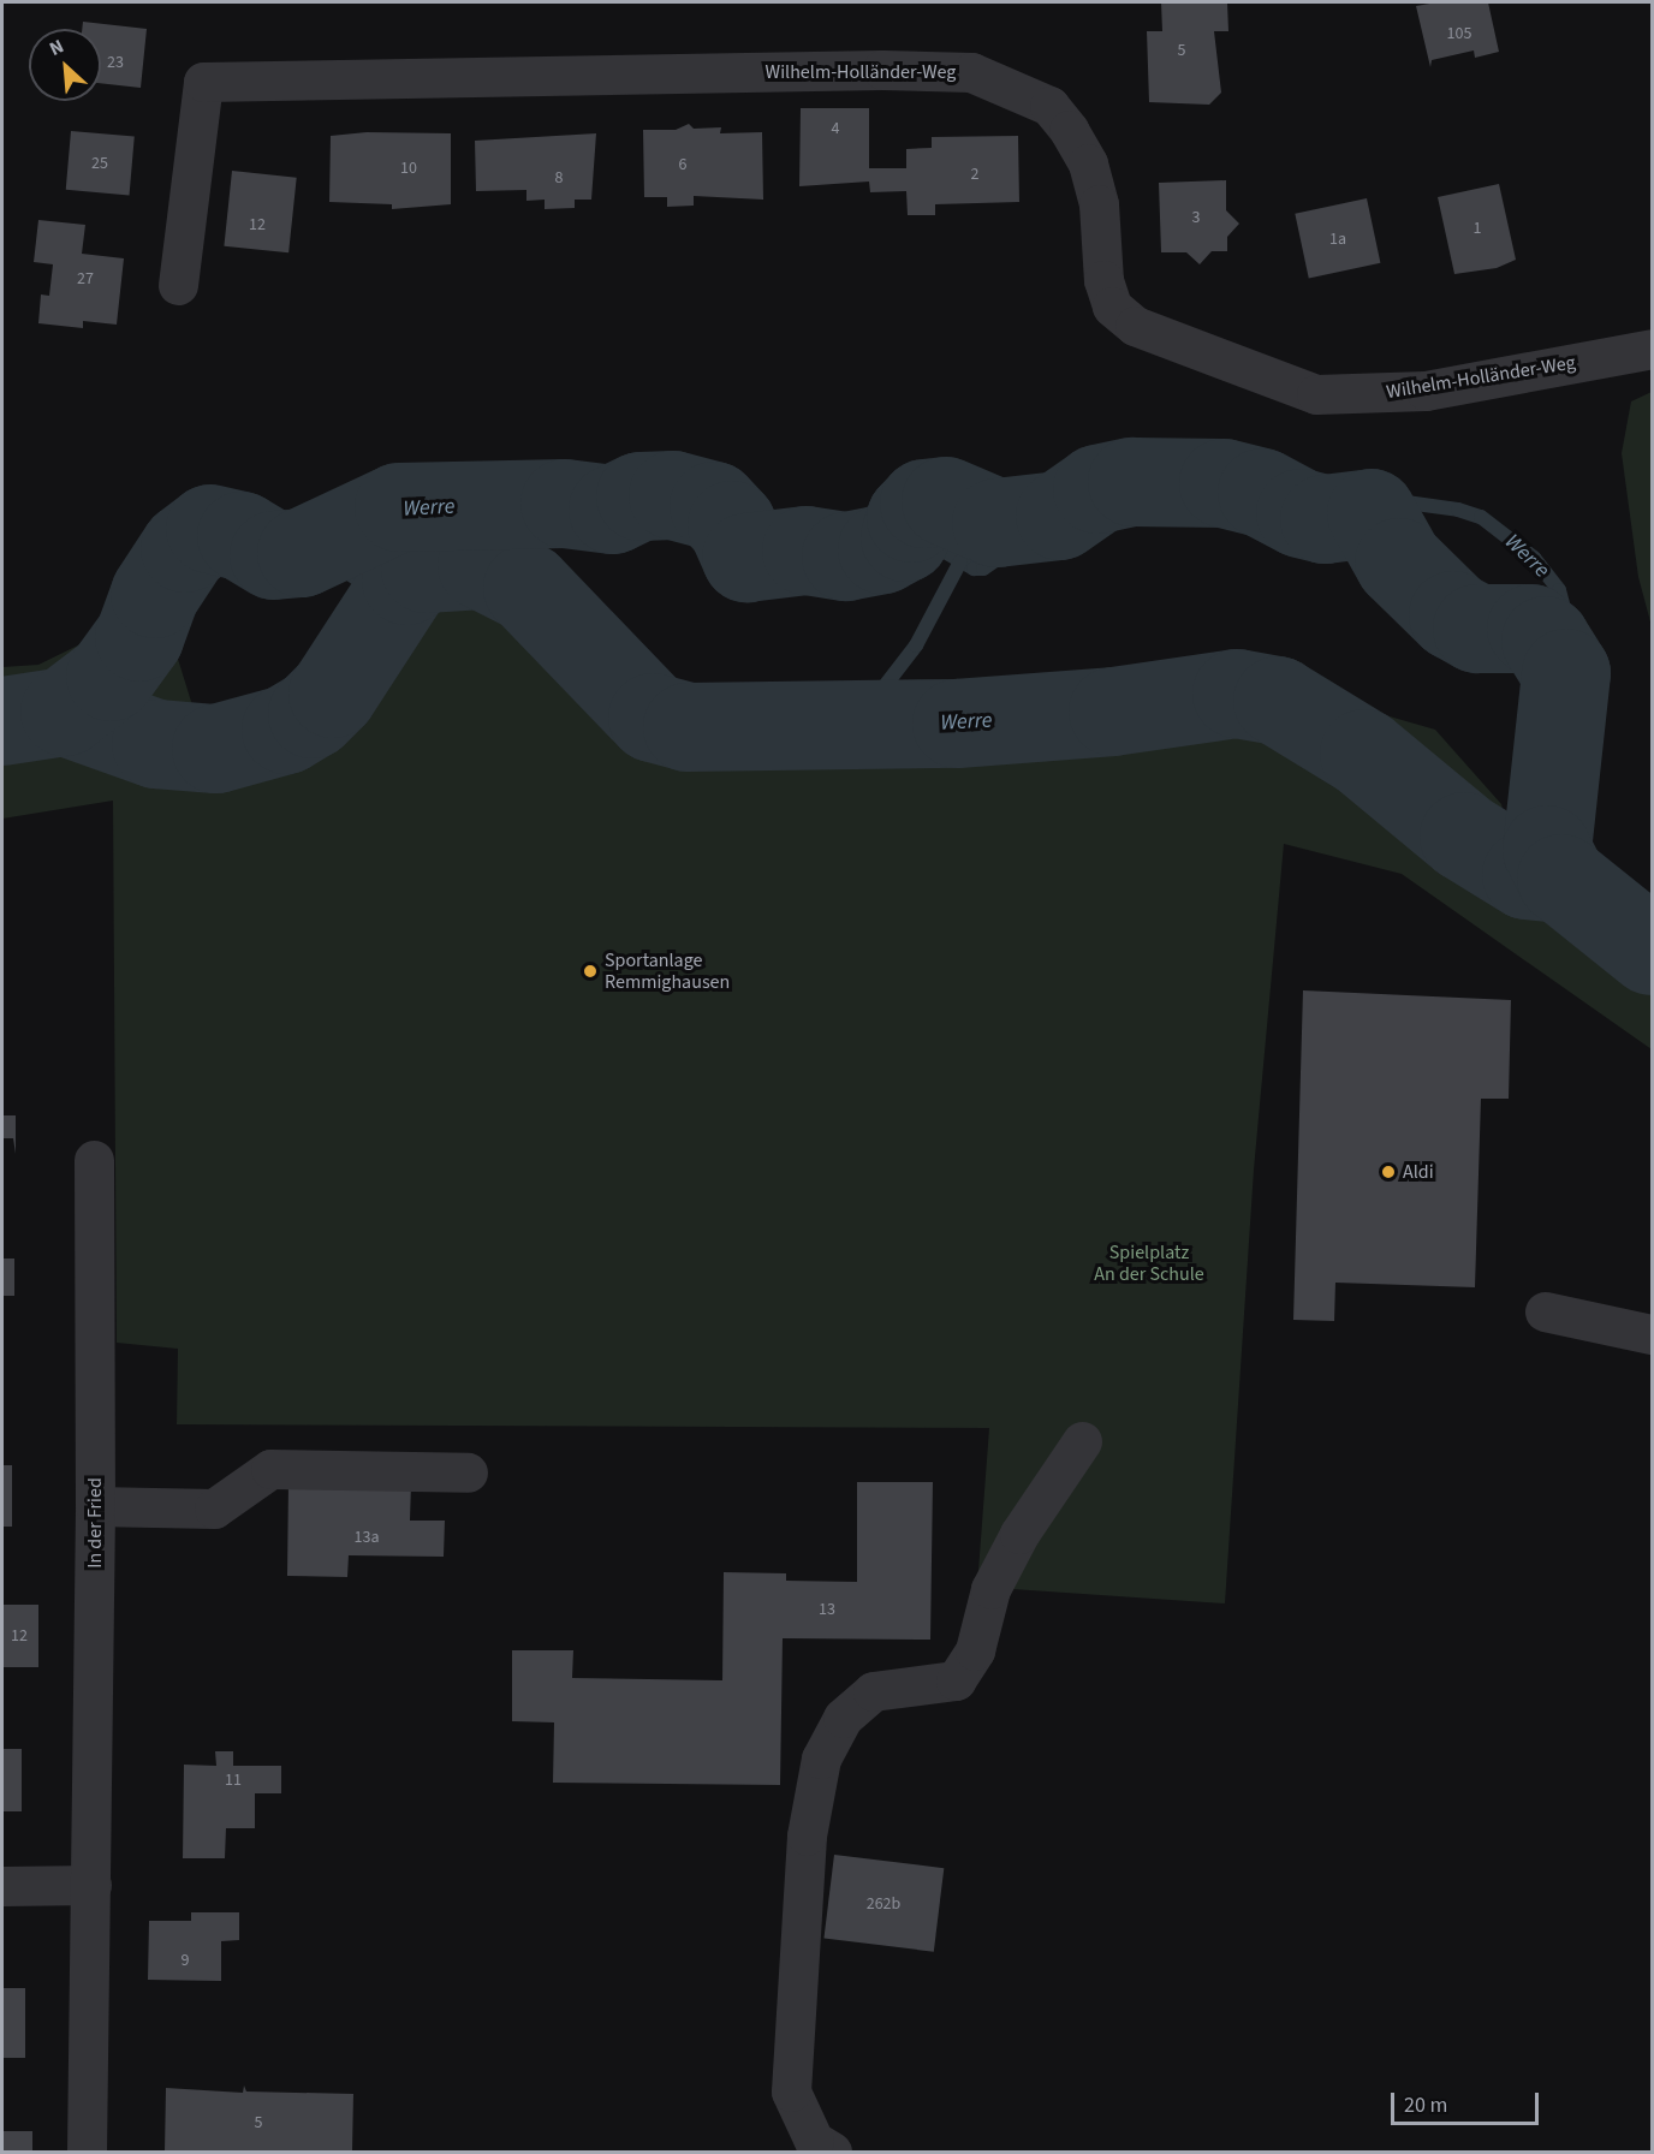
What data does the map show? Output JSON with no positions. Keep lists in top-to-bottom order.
{
  "streets": {
    "street": ["Wilhelm-Holländer-Weg", "In der Fried"]
  },
  "water": ["Werre"],
  "parks": ["Spielplatz An der Schule"],
  "places": ["Sportanlage Remmighausen", "Aldi"],
  "house_numbers": [
    "105",
    "5",
    "23",
    "4",
    "25",
    "6",
    "10",
    "2",
    "8",
    "3",
    "12",
    "1",
    "1a",
    "27",
    "13a",
    "13",
    "12",
    "11",
    "262b",
    "9",
    "5"
  ],
  "scale_bar": "20 m",
  "north": "top left"
}
